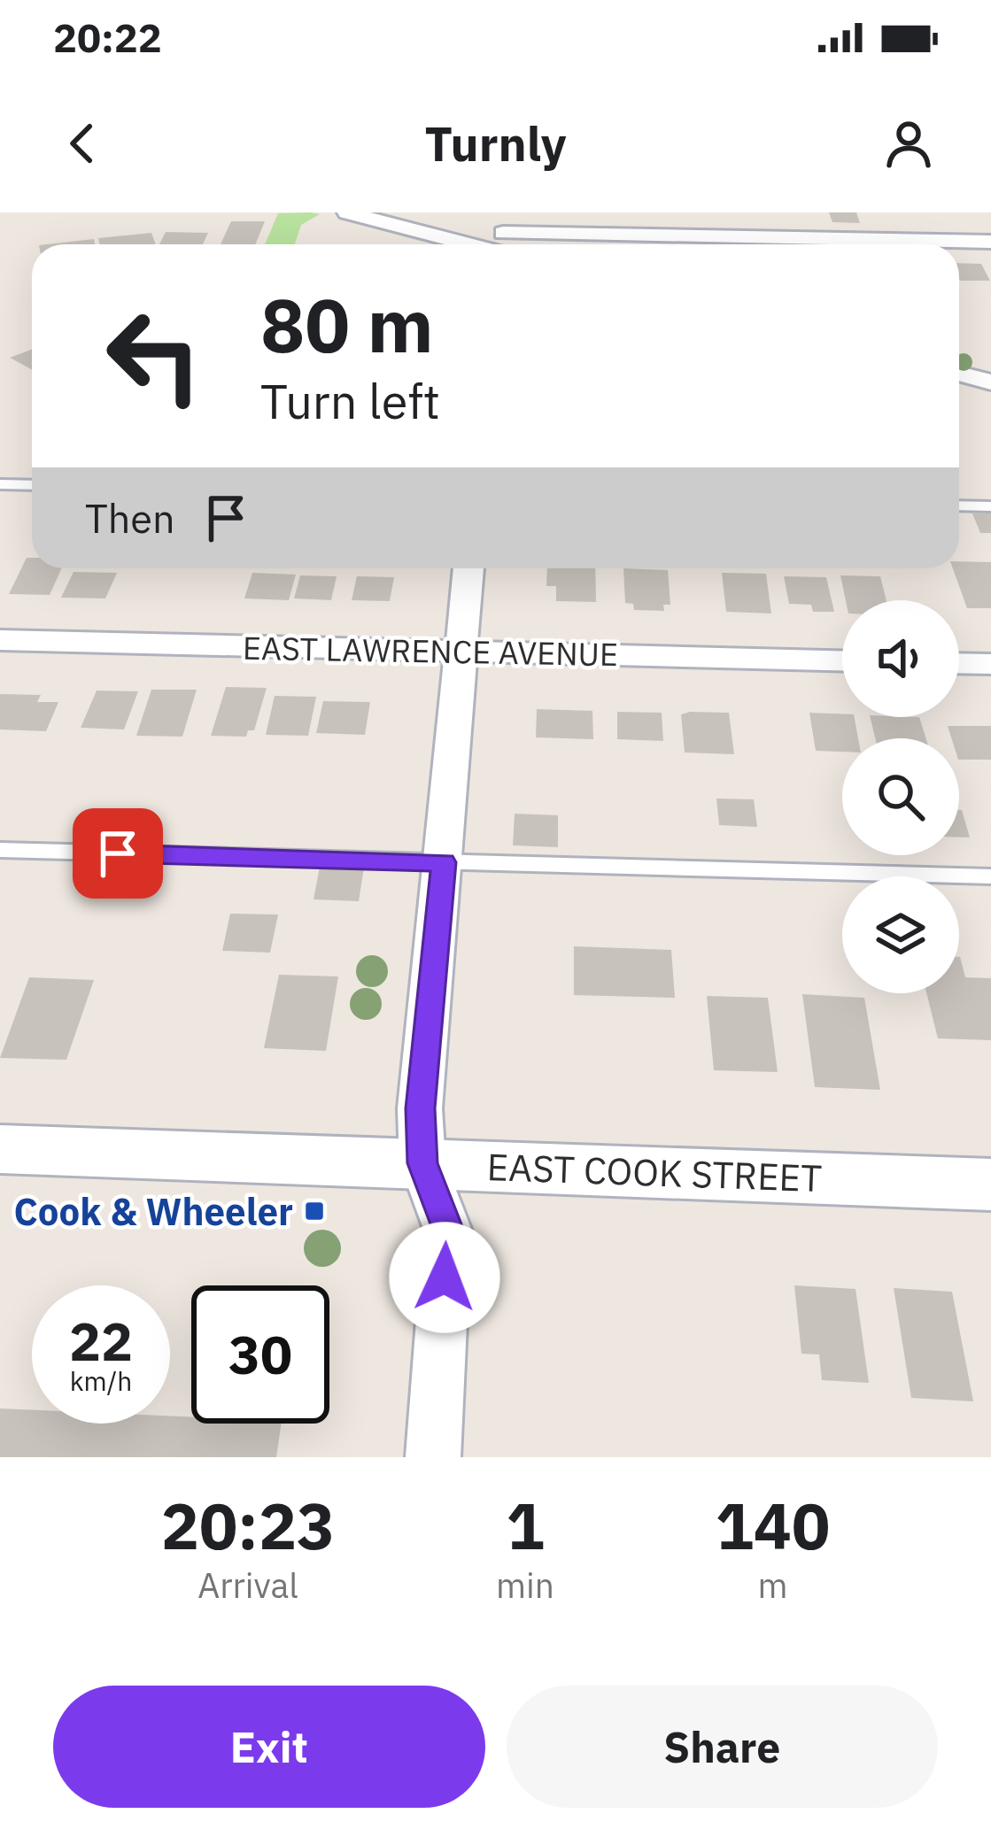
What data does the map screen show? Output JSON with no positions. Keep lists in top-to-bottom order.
{
  "streets": {
    "street": ["EAST LAWRENCE AVENUE", "EAST COOK STREET"]
  },
  "places": {
    "transit": ["Cook & Wheeler"]
  },
  "page": {
    "status": "20:22",
    "header": "Turnly",
    "turn": ["80 m", "Turn left"],
    "then": "Then",
    "speed": "22 km/h",
    "limit": "30",
    "eta": [
      "20:23",
      "Arrival",
      "1",
      "min",
      "140",
      "m"
    ],
    "buttons": ["Exit", "Share"]
  }
}
